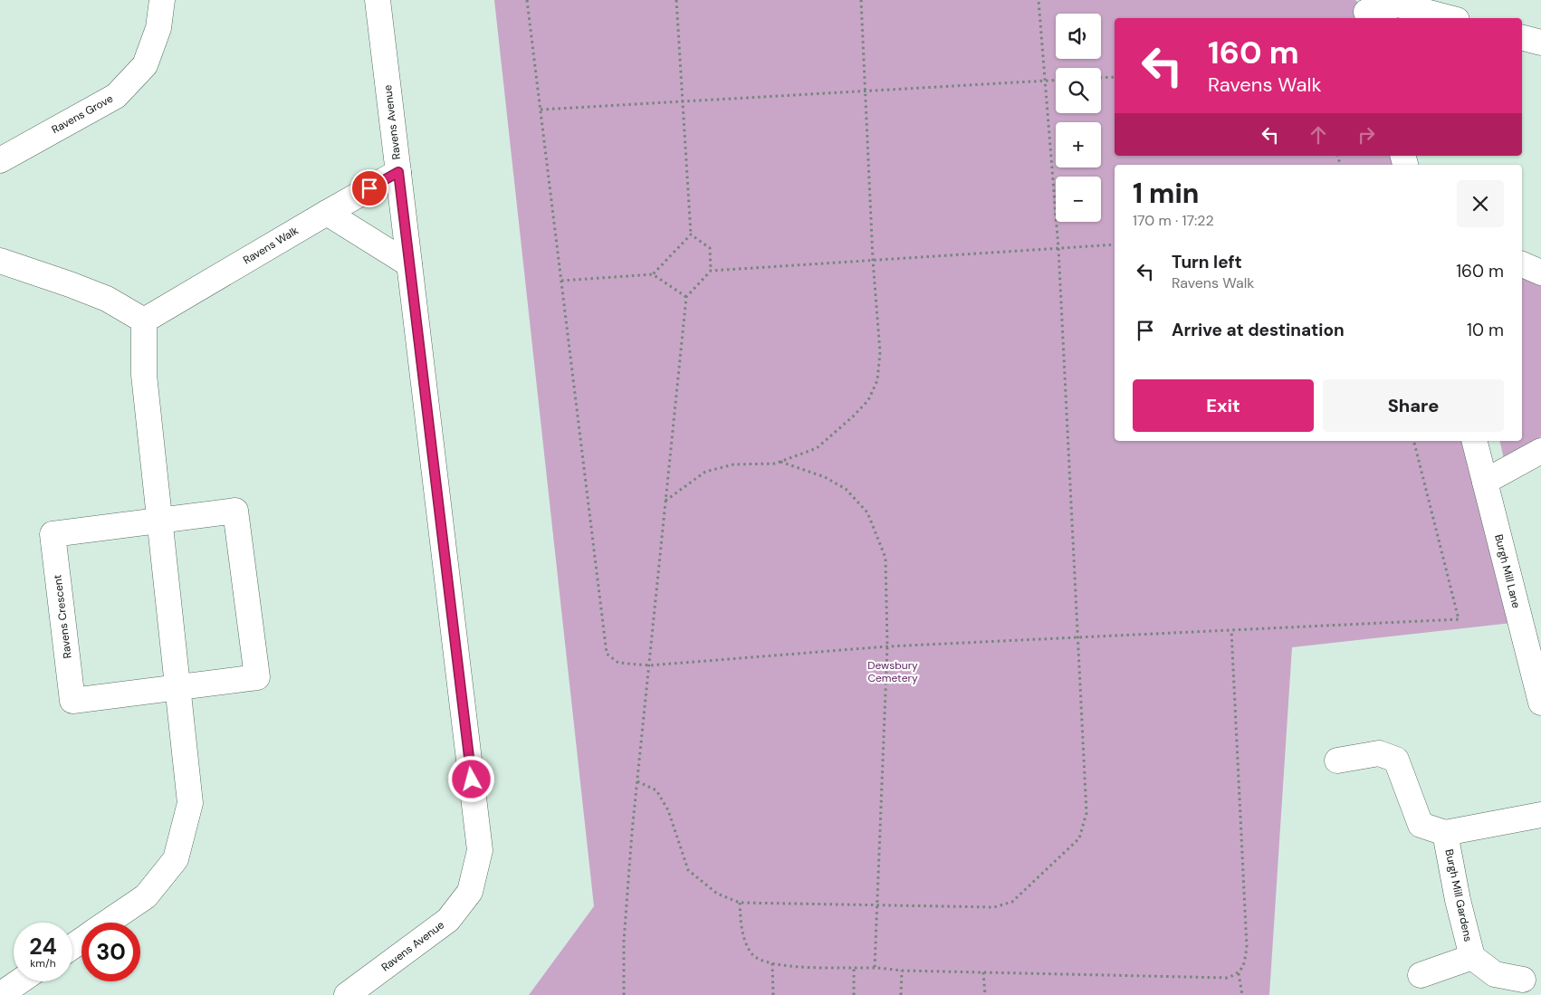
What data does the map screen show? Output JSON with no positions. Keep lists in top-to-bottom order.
{
  "streets": {
    "street": [
      "Ravens Grove",
      "Ravens Avenue",
      "Ravens Walk",
      "Burgh Mill Lane",
      "Ravens Crescent",
      "Burgh Mill Gardens"
    ]
  },
  "crossings": [
    ["Ravens Avenue", "Ravens Walk"]
  ],
  "parks": ["Dewsbury Cemetery"],
  "page": {
    "map_buttons": ["+", "−"],
    "turn": ["160 m", "Ravens Walk"],
    "heading": ["1 min", "170 m · 17:22"],
    "list": [
      {
        "name": "Turn left",
        "note": "Ravens Walk",
        "value": "160 m"
      },
      {
        "name": "Arrive at destination",
        "value": "10 m"
      }
    ],
    "buttons": ["Exit", "Share"],
    "speed": "24 km/h",
    "limit": "30"
  }
}
